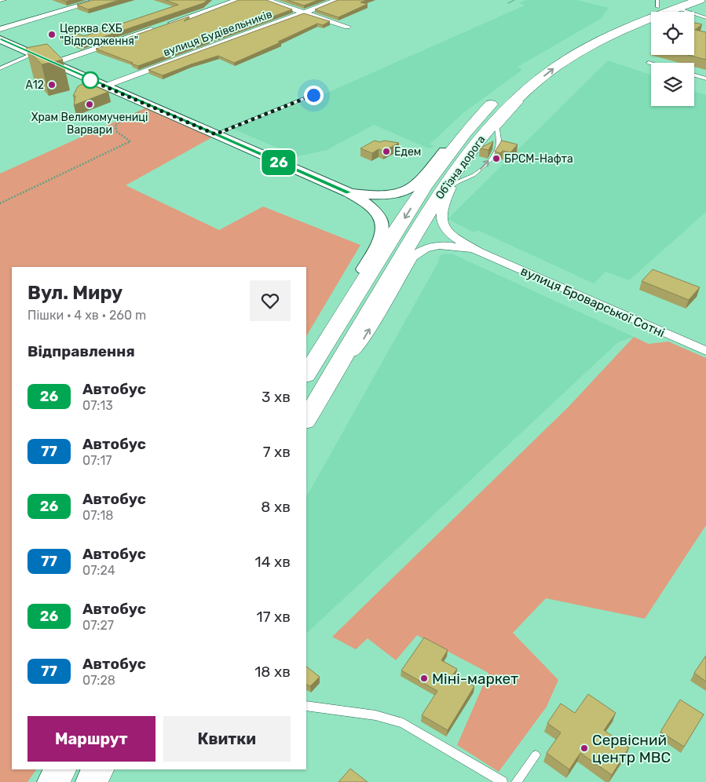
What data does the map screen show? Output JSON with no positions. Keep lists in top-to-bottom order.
{
  "streets": {
    "highway": ["Обʼїзна дорога"],
    "street": ["вулиця Будівельників", "вулиця Броварської Сотні"]
  },
  "crossings": [
    ["Обʼїзна дорога", "вулиця Броварської Сотні"]
  ],
  "places": [
    "Церква ЄХБ \"Відродження\"",
    "А12",
    "Храм Великомучениці Варвари",
    "Едем",
    "БРСМ-Нафта",
    "Міні-маркет",
    "Сервісний центр МВС"
  ],
  "lines": ["bus line 26"],
  "page": {
    "on_map": "26",
    "heading": [
      ["Вул. Миру", "Пішки · 4 хв · 260 m"],
      "Відправлення"
    ],
    "list": [
      {
        "mark": "26",
        "name": "Автобус",
        "note": "07:13",
        "value": "3 хв"
      },
      {
        "mark": "77",
        "name": "Автобус",
        "note": "07:17",
        "value": "7 хв"
      },
      {
        "mark": "26",
        "name": "Автобус",
        "note": "07:18",
        "value": "8 хв"
      },
      {
        "mark": "77",
        "name": "Автобус",
        "note": "07:24",
        "value": "14 хв"
      },
      {
        "mark": "26",
        "name": "Автобус",
        "note": "07:27",
        "value": "17 хв"
      },
      {
        "mark": "77",
        "name": "Автобус",
        "note": "07:28",
        "value": "18 хв"
      }
    ],
    "buttons": ["Маршрут", "Квитки"]
  }
}
